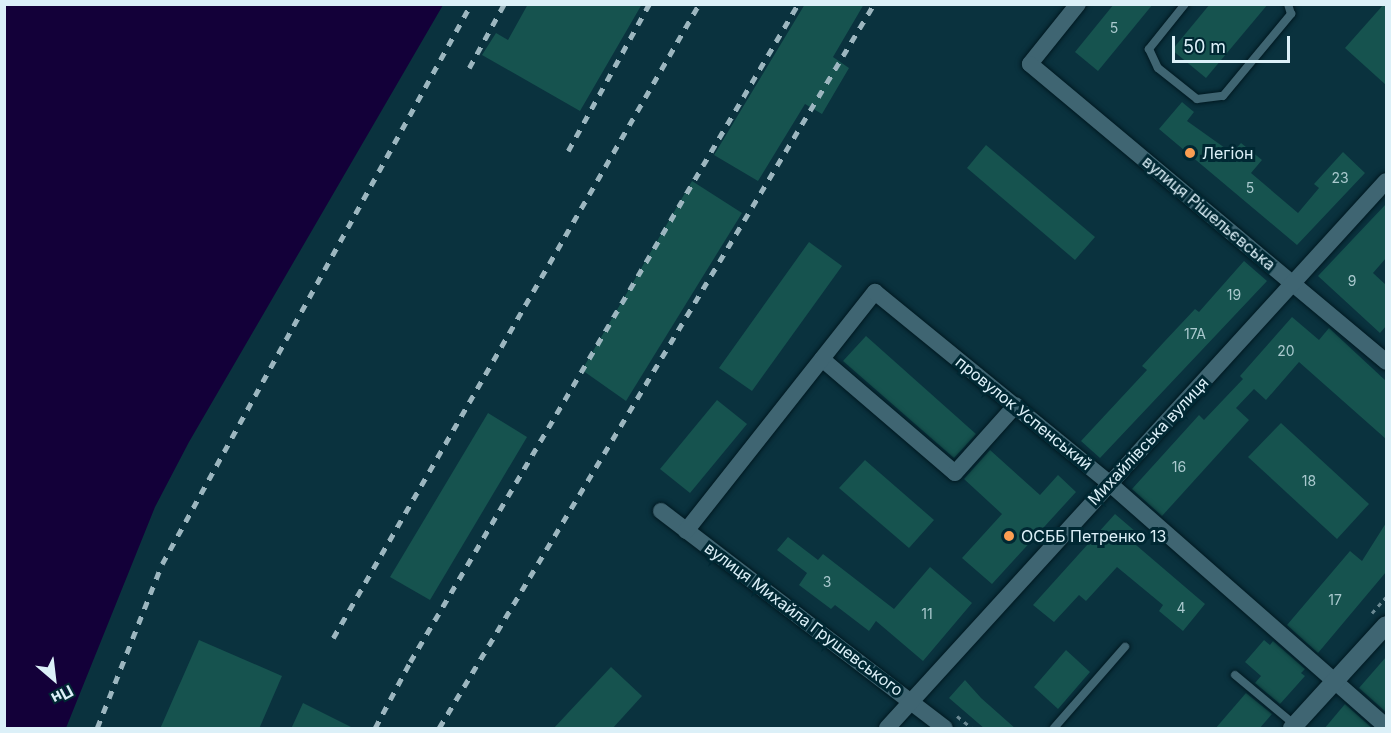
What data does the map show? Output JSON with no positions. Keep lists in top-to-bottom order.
{
  "streets": {
    "street": [
      "вулиця Рішельєвська",
      "провулок Успенський",
      "Михайлівська вулиця",
      "вулиця Михайла Грушевського"
    ]
  },
  "crossings": [
    ["вулиця Рішельєвська", "Михайлівська вулиця"],
    ["провулок Успенський", "Михайлівська вулиця"],
    ["Михайлівська вулиця", "вулиця Михайла Грушевського"]
  ],
  "places": ["Легіон", "ОСББ Петренко 13"],
  "house_numbers": [
    "5",
    "23",
    "5",
    "9",
    "19",
    "17А",
    "20",
    "16",
    "18",
    "3",
    "17",
    "4",
    "11"
  ],
  "scale_bar": "50 m",
  "north": "bottom right"
}
